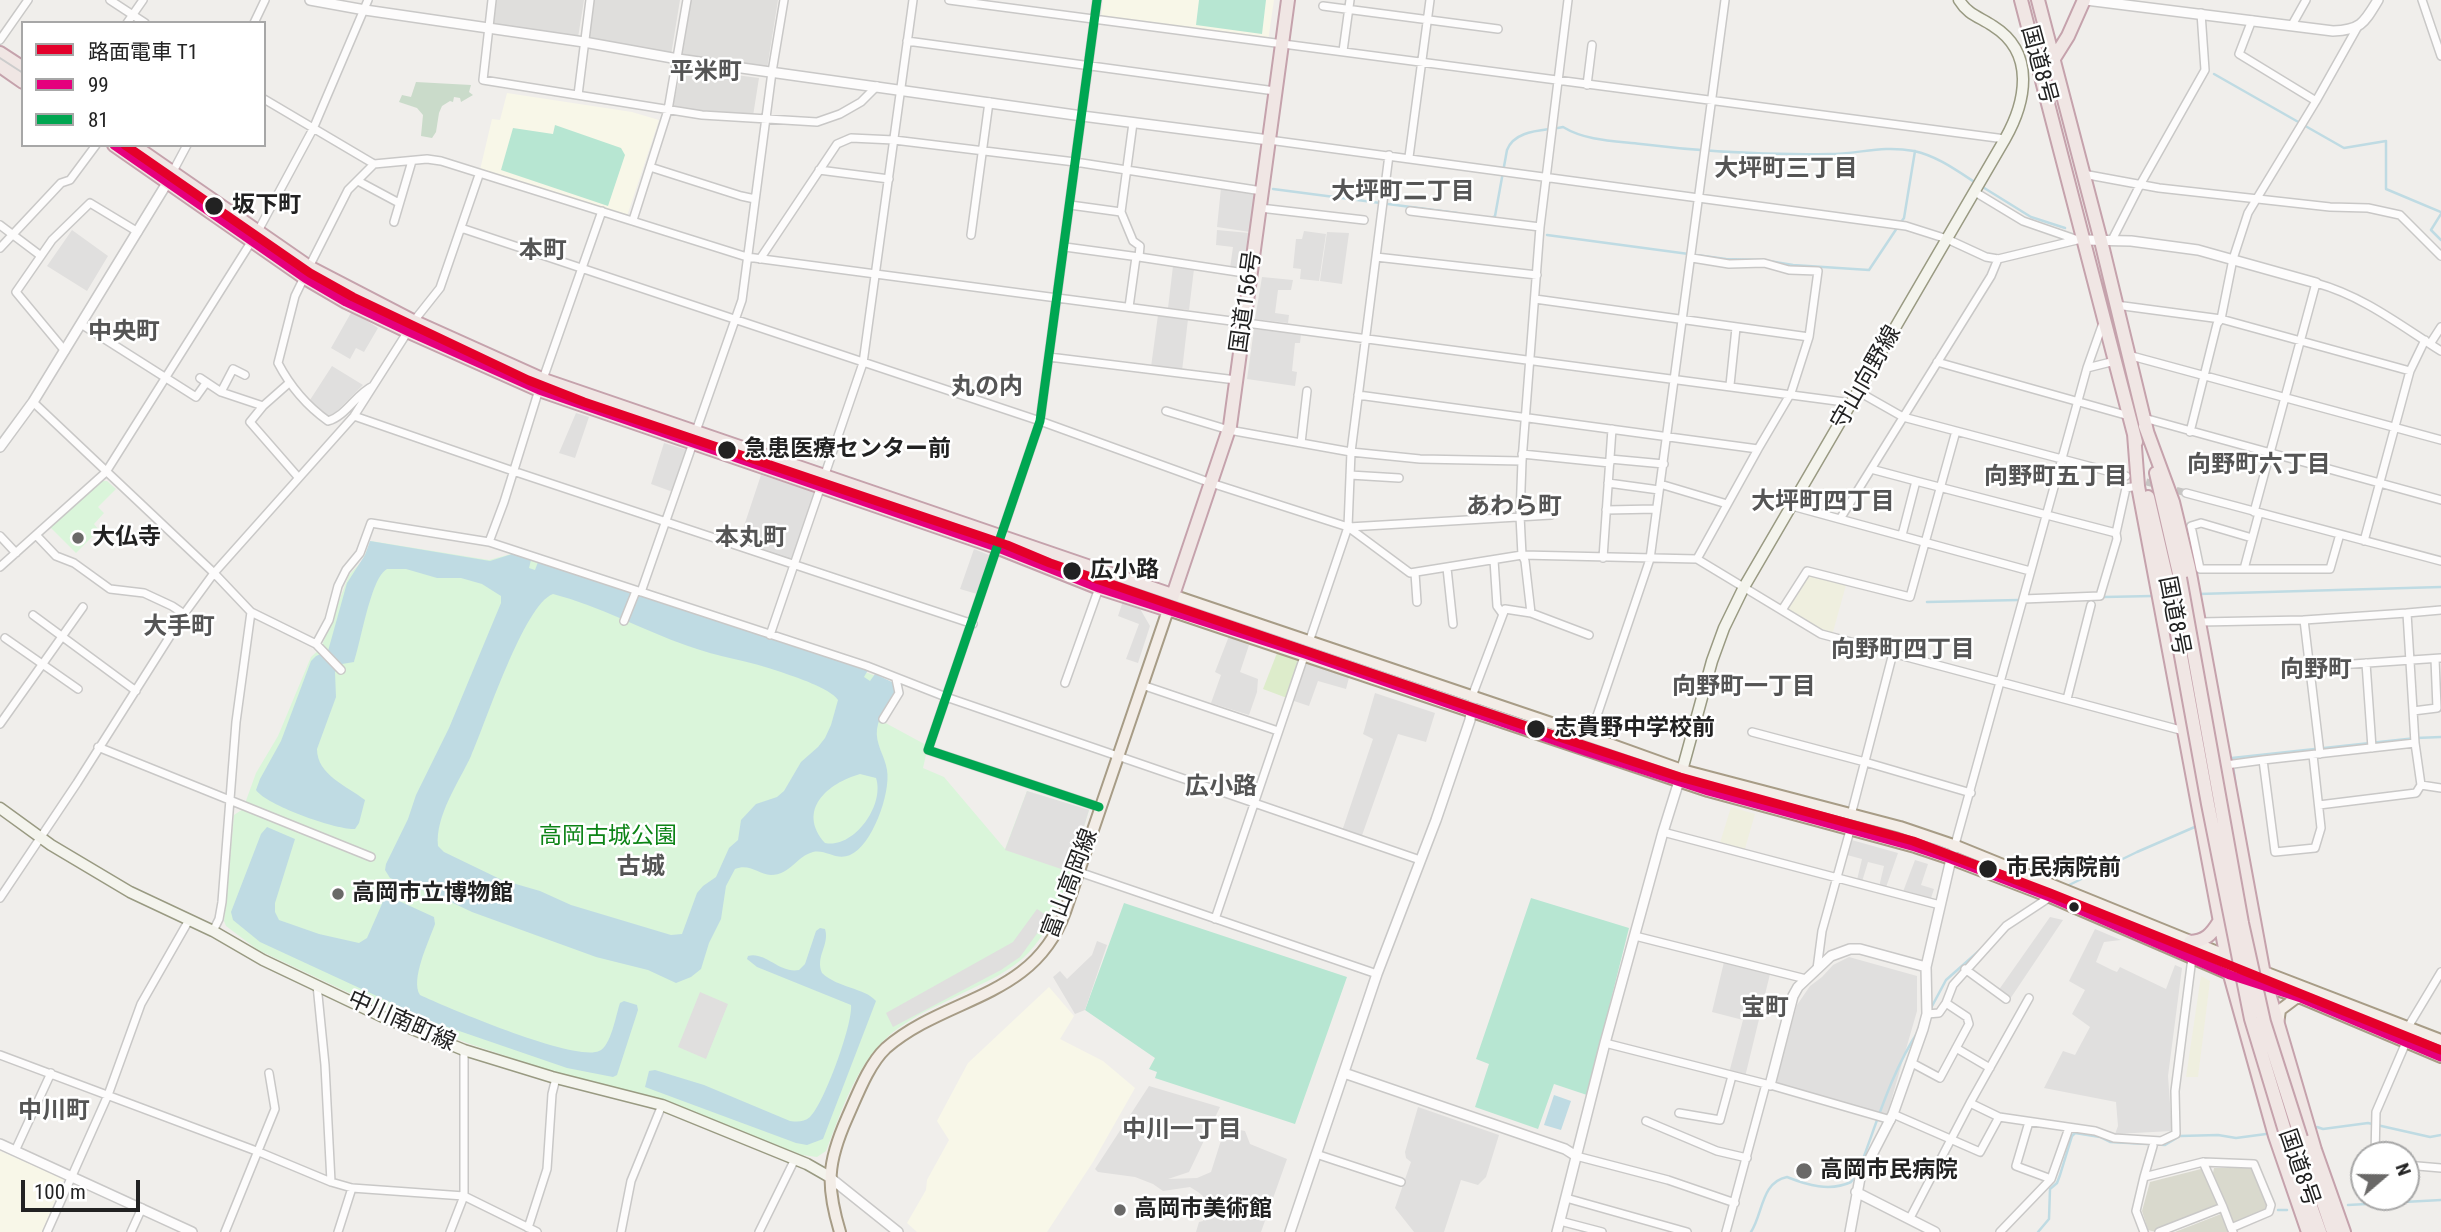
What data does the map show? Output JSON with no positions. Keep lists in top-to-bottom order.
{
  "streets": {
    "highway": ["国道8号", "国道156号"],
    "main road": ["守山向野線", "富山高岡線", "中川南町線"]
  },
  "crossings": [
    ["国道156号", "富山高岡線"],
    ["富山高岡線", "中川南町線"]
  ],
  "districts": [
    "平米町",
    "大坪町三丁目",
    "大坪町二丁目",
    "本町",
    "中央町",
    "丸の内",
    "向野町六丁目",
    "向野町五丁目",
    "大坪町四丁目",
    "あわら町",
    "本丸町",
    "大手町",
    "向野町四丁目",
    "向野町",
    "向野町一丁目",
    "広小路",
    "古城",
    "宝町",
    "中川町",
    "中川一丁目"
  ],
  "parks": ["高岡古城公園"],
  "places": [
    "坂下町",
    "急患医療センター前",
    "大仏寺",
    "広小路",
    "志貴野中学校前",
    "市民病院前",
    "高岡市立博物館",
    "高岡市民病院",
    "高岡市美術館"
  ],
  "lines": ["transit line 81", "tram line T1", "transit line 99"],
  "legend": ["路面電車 T1", "99", "81"],
  "scale_bar": "100 m",
  "north": "right"
}
